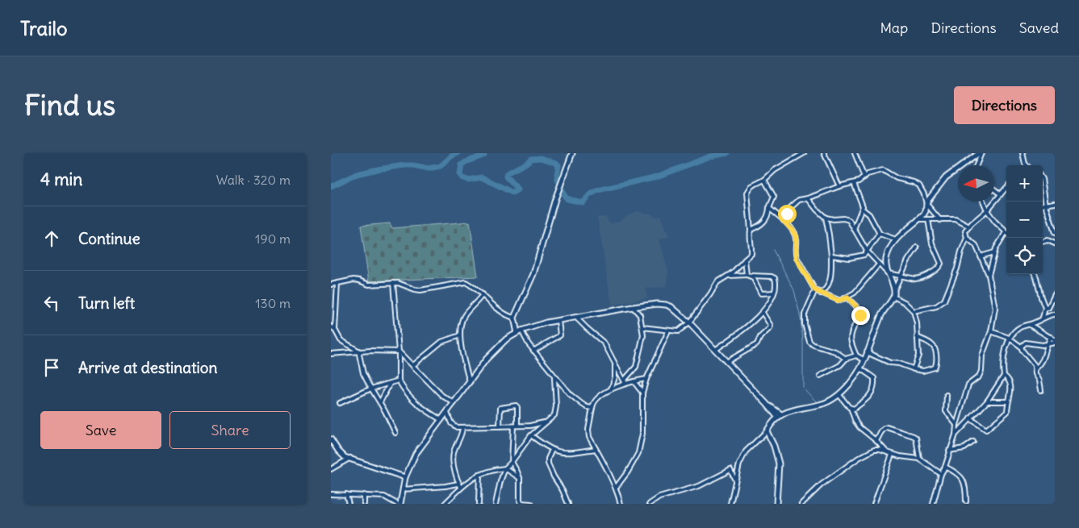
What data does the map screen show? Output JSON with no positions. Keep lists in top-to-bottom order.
{
  "north": "left",
  "page": {
    "header": "Trailo",
    "nav": ["Map", "Directions", "Saved"],
    "buttons": [
      "Directions",
      ["Save", "Share"]
    ],
    "title": "Find us",
    "heading": ["4 min", "Walk · 320 m"],
    "map_buttons": ["+", "−"],
    "list": [
      ["Continue", "190 m"],
      ["Turn left", "130 m"],
      "Arrive at destination"
    ]
  }
}
